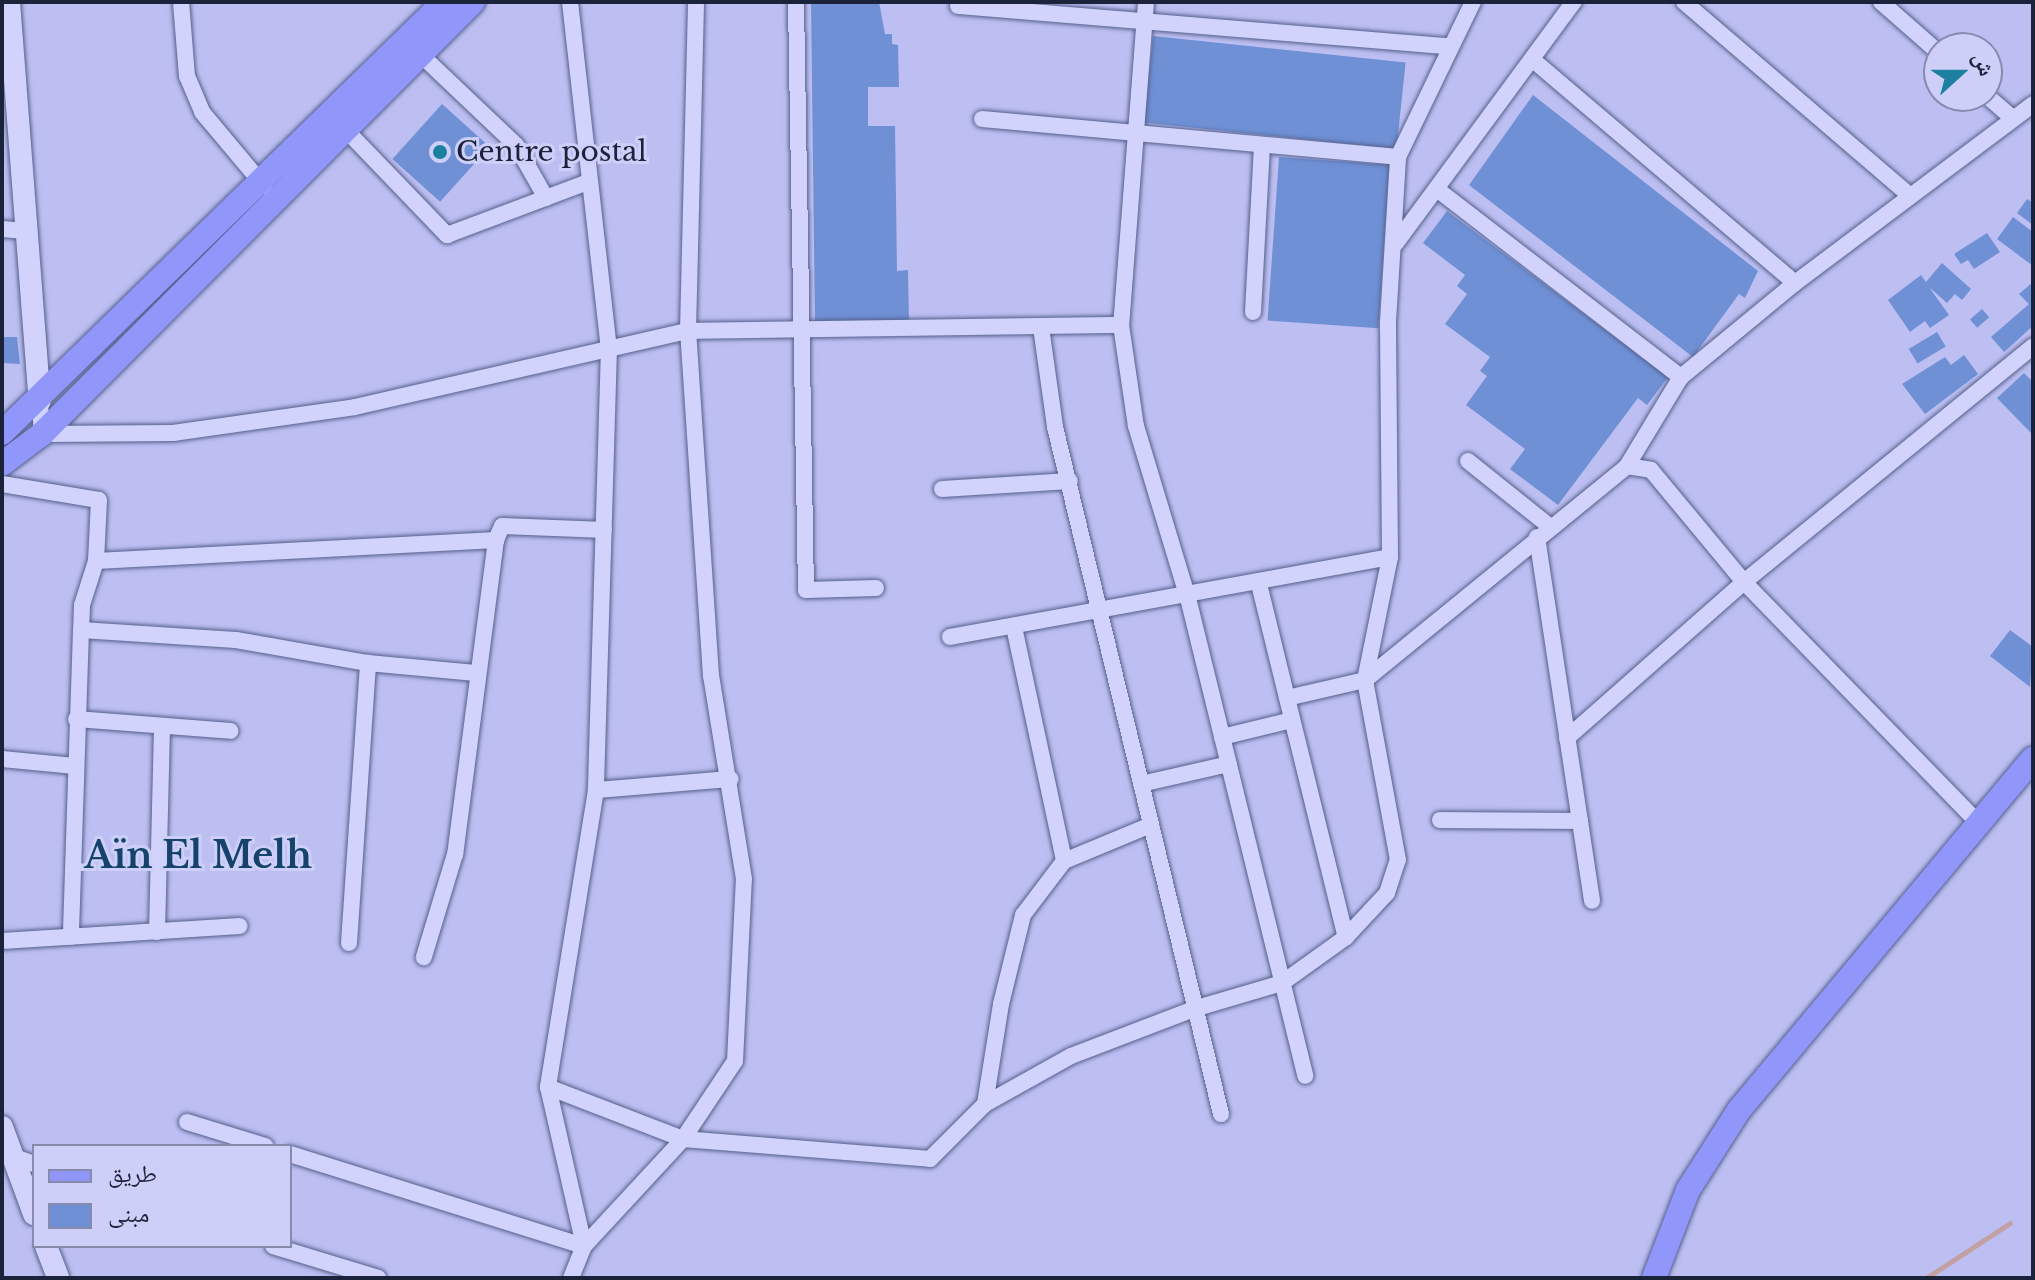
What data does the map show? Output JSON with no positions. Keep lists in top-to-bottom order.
{
  "districts": ["Aïn El Melh"],
  "places": ["Centre postal"],
  "legend": ["طريق", "مبنى"],
  "north": "right"
}
